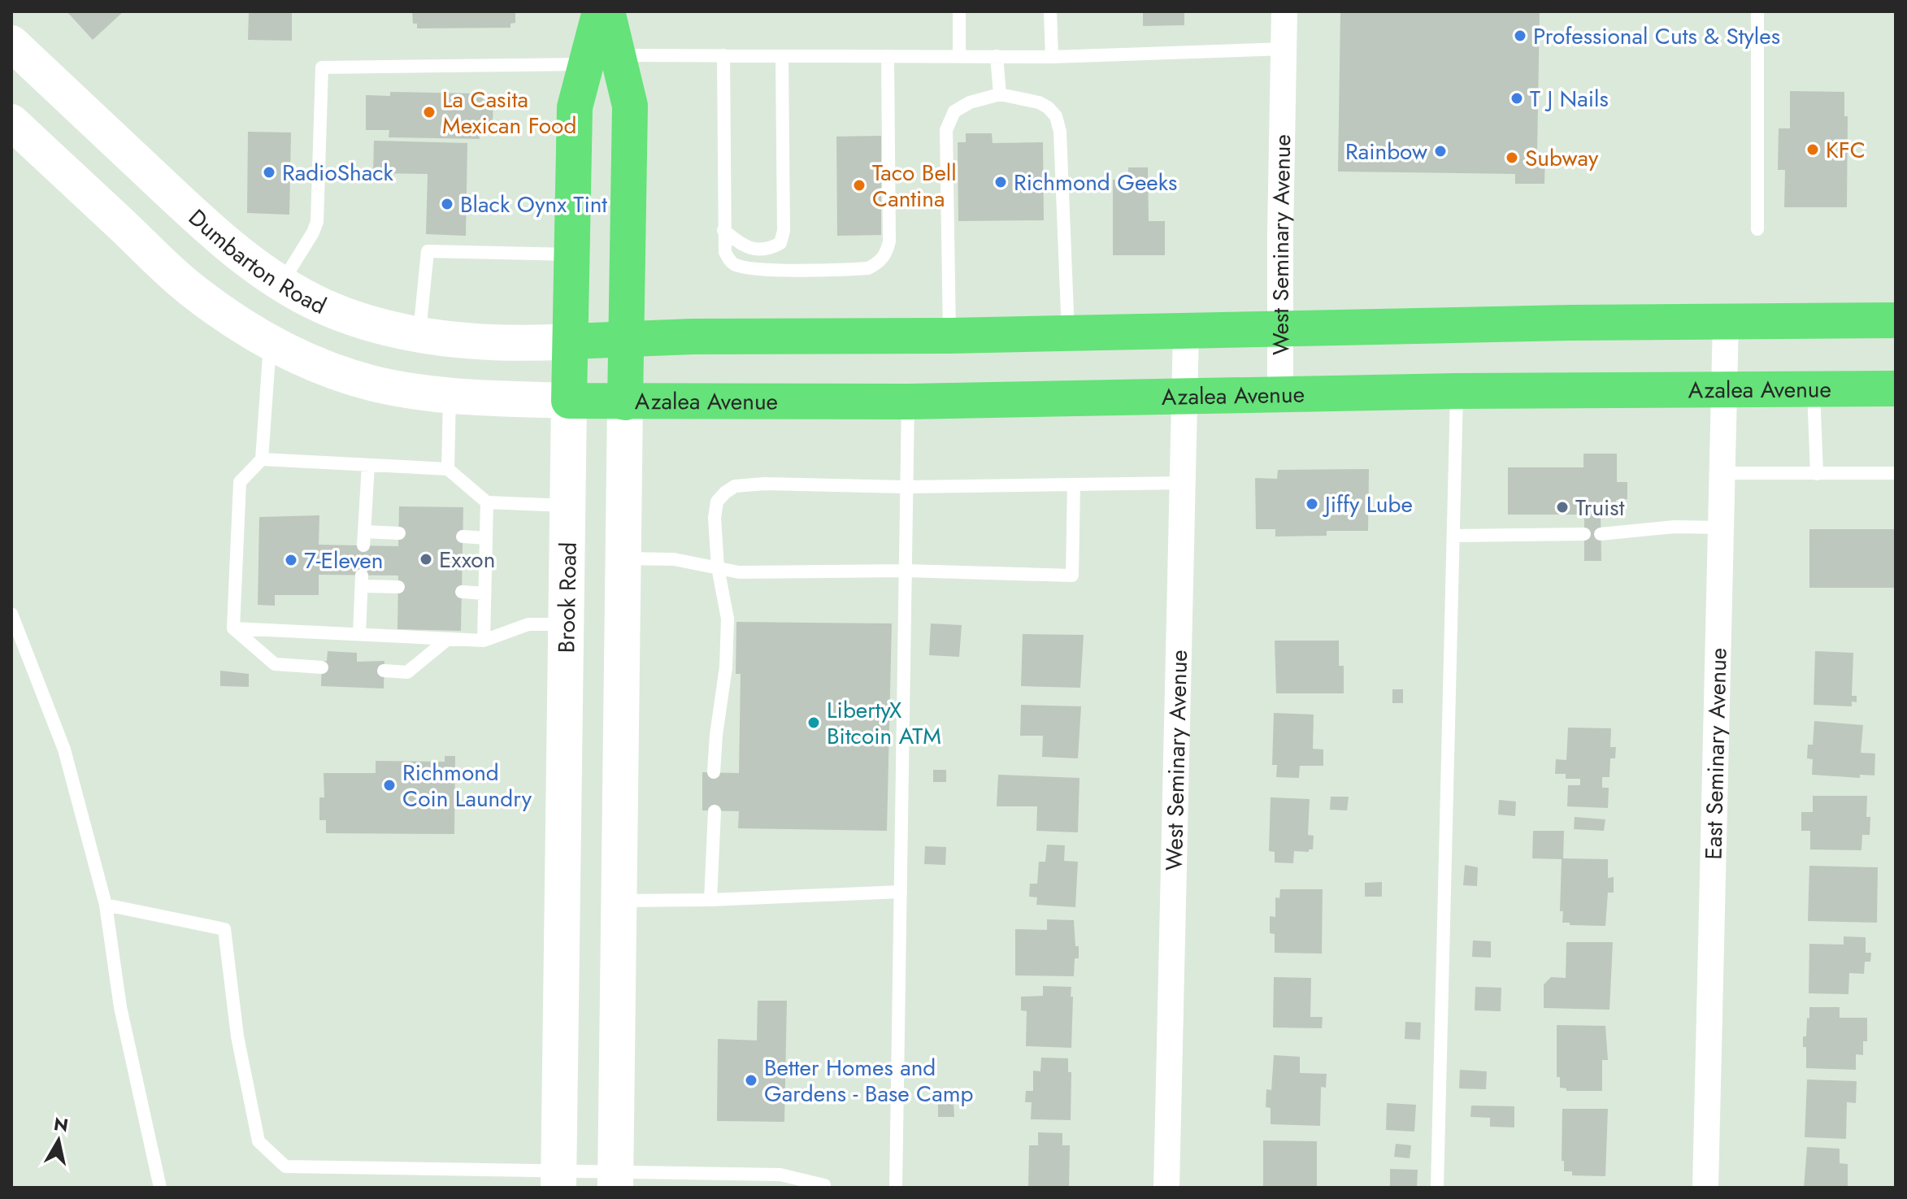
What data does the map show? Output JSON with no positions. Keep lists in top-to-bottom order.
{
  "streets": {
    "main road": ["Dumbarton Road", "Azalea Avenue", "Brook Road"],
    "street": ["West Seminary Avenue", "East Seminary Avenue"]
  },
  "crossings": [
    ["West Seminary Avenue", "Azalea Avenue"],
    ["Dumbarton Road", "Brook Road"],
    ["Azalea Avenue", "Brook Road"],
    ["Azalea Avenue", "East Seminary Avenue"]
  ],
  "places": [
    "Professional Cuts & Styles",
    "T J Nails",
    "La Casita Mexican Food",
    "KFC",
    "Rainbow",
    "Subway",
    "RadioShack",
    "Richmond Geeks",
    "Taco Bell Cantina",
    "Black Oynx Tint",
    "Jiffy Lube",
    "Truist",
    "Exxon",
    "7-Eleven",
    "LibertyX Bitcoin ATM",
    "Richmond Coin Laundry",
    "Better Homes and Gardens - Base Camp"
  ],
  "north": "top"
}
